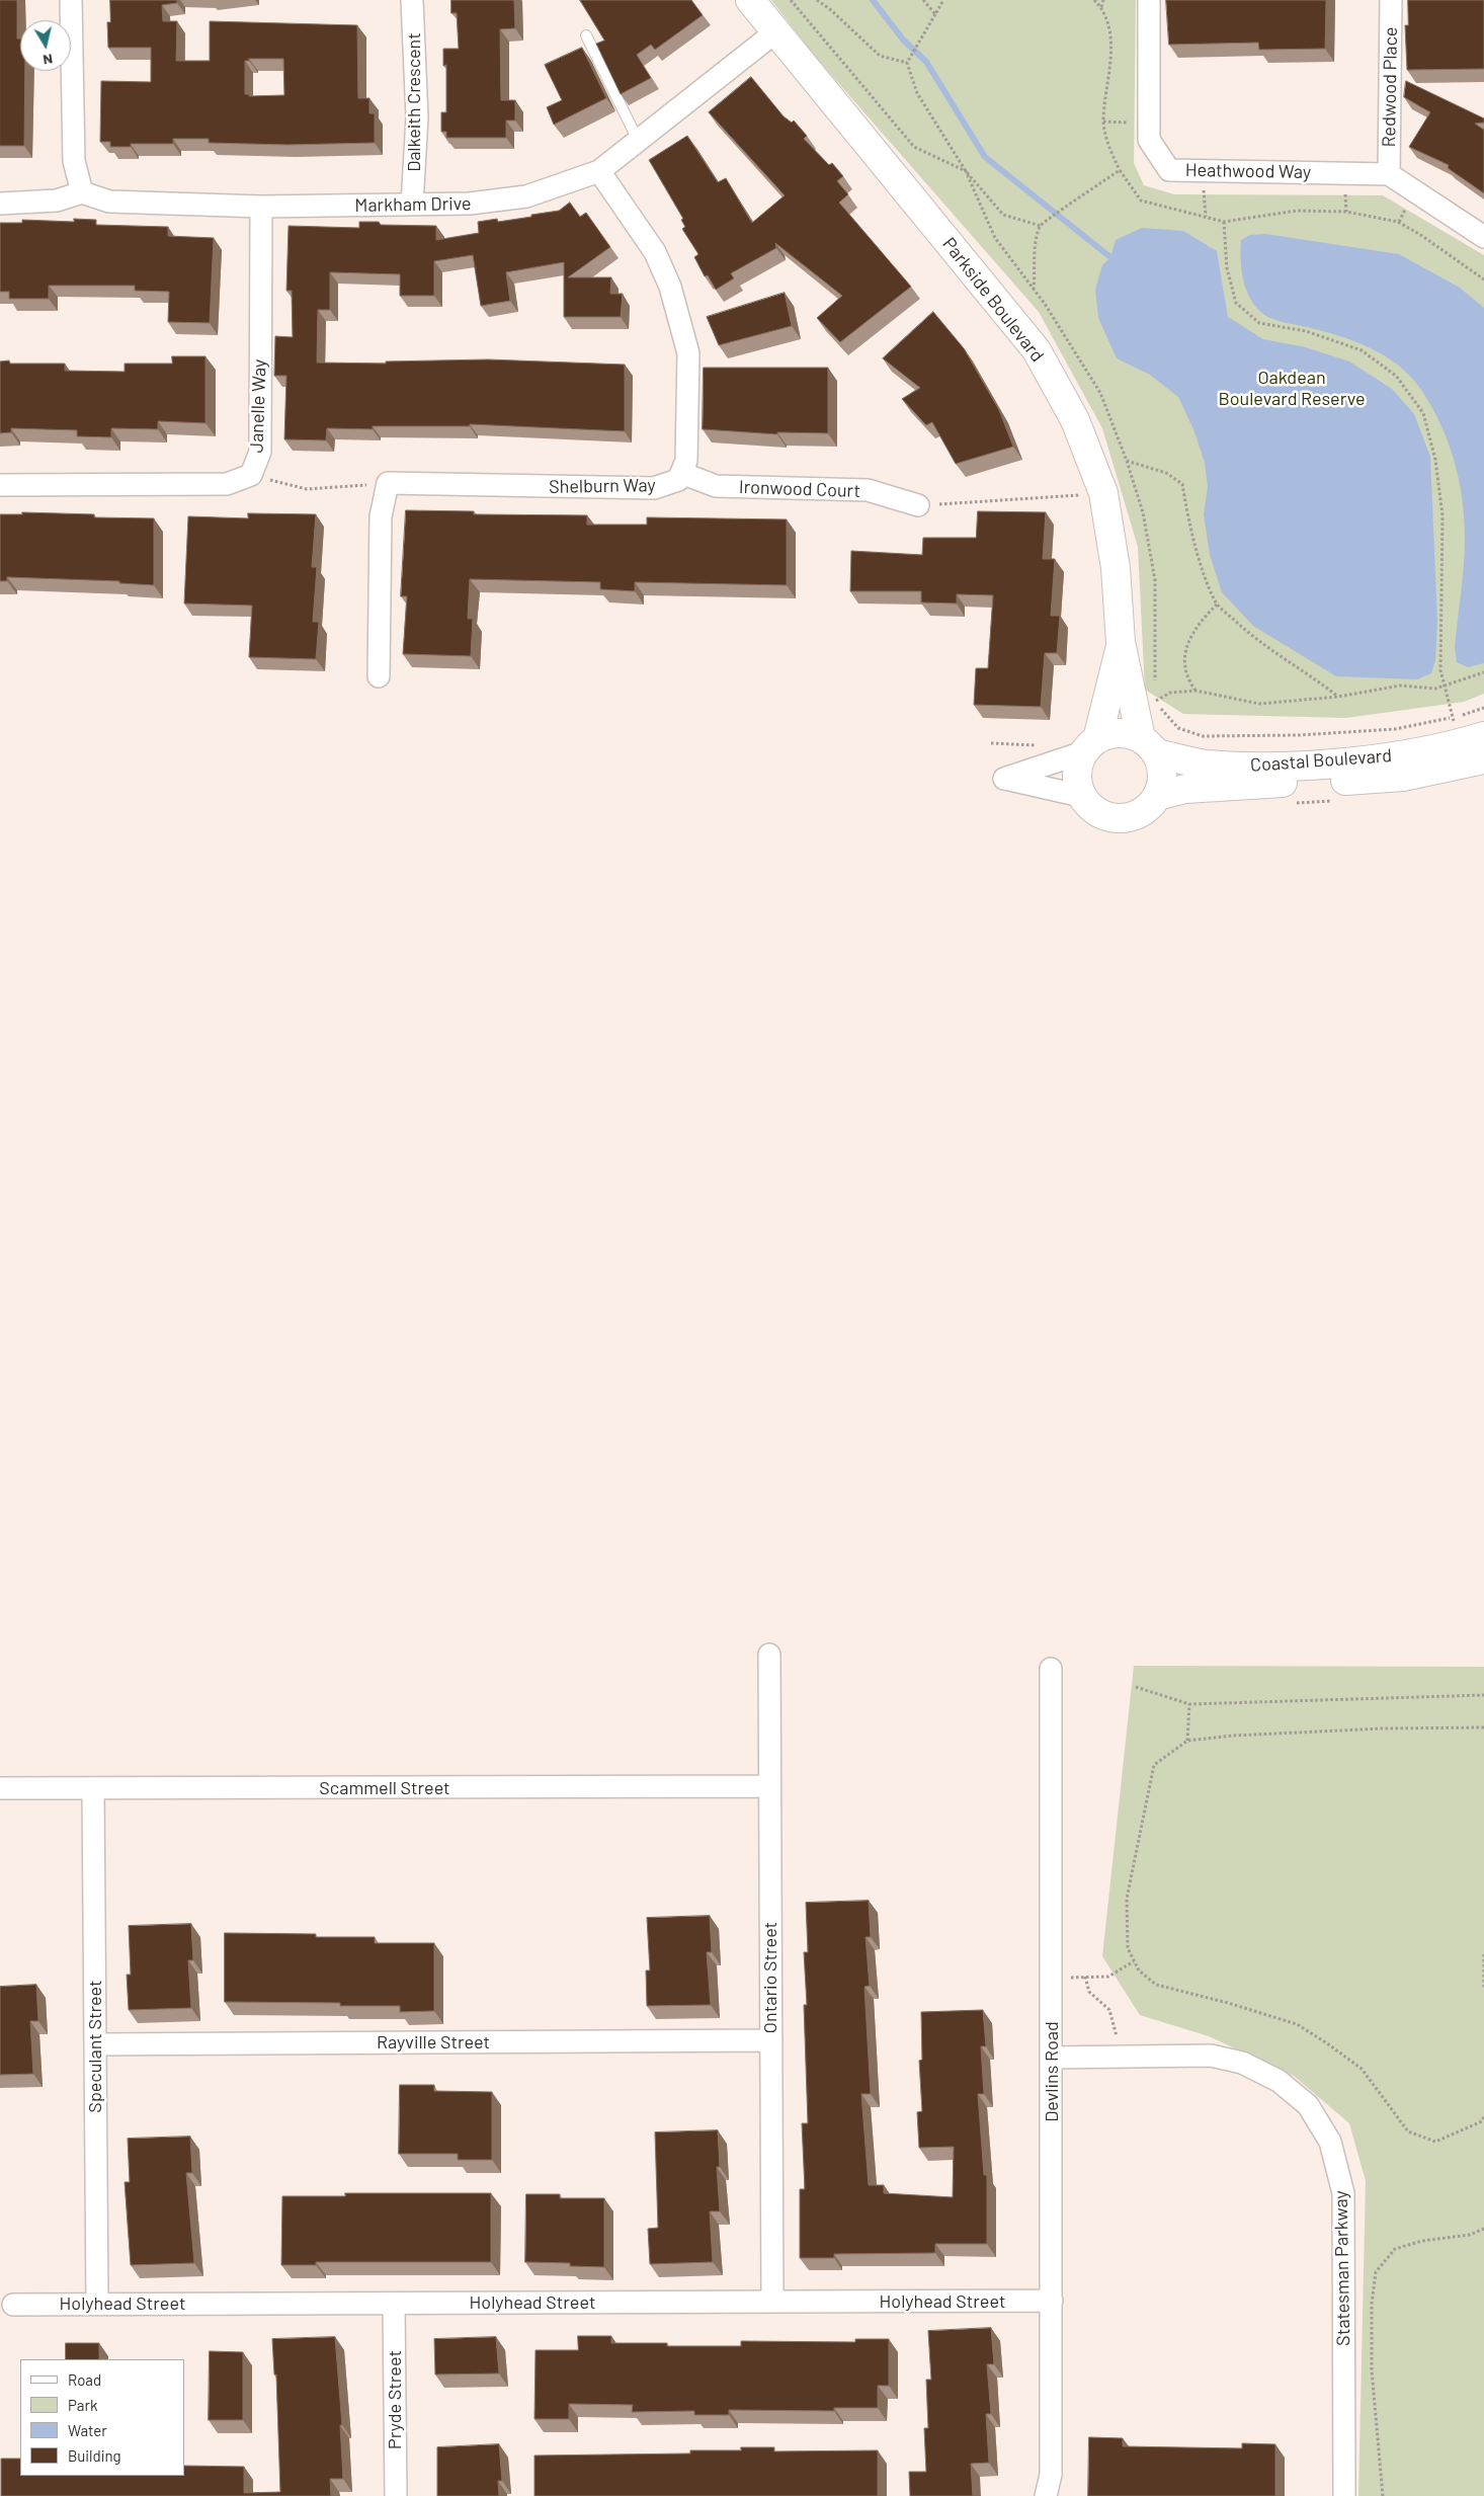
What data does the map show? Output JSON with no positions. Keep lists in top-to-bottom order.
{
  "streets": {
    "street": [
      "Redwood Place",
      "Dalkeith Crescent",
      "Heathwood Way",
      "Markham Drive",
      "Parkside Boulevard",
      "Janelle Way",
      "Shelburn Way",
      "Ironwood Court",
      "Coastal Boulevard",
      "Scammell Street",
      "Ontario Street",
      "Rayville Street",
      "Speculant Street",
      "Devlins Road",
      "Statesman Parkway",
      "Holyhead Street",
      "Pryde Street"
    ]
  },
  "crossings": [
    ["Redwood Place", "Heathwood Way"],
    ["Dalkeith Crescent", "Markham Drive"],
    ["Markham Drive", "Parkside Boulevard"],
    ["Markham Drive", "Janelle Way"],
    ["Markham Drive", "Shelburn Way"],
    ["Parkside Boulevard", "Coastal Boulevard"],
    ["Shelburn Way", "Ironwood Court"],
    ["Scammell Street", "Ontario Street"],
    ["Scammell Street", "Speculant Street"],
    ["Ontario Street", "Rayville Street"],
    ["Ontario Street", "Holyhead Street"],
    ["Rayville Street", "Speculant Street"],
    ["Speculant Street", "Holyhead Street"],
    ["Devlins Road", "Statesman Parkway"],
    ["Devlins Road", "Holyhead Street"],
    ["Holyhead Street", "Pryde Street"]
  ],
  "parks": ["Oakdean Boulevard Reserve"],
  "legend": [
    "Road",
    "Park",
    "Water",
    "Building"
  ],
  "north": "bottom"
}
